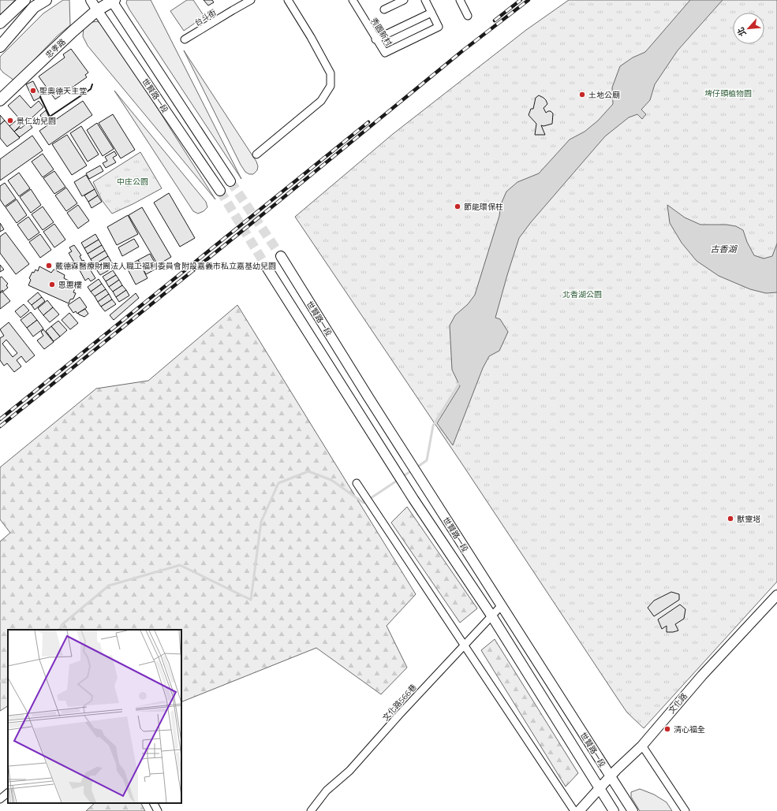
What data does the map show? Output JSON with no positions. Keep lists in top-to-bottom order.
{
  "streets": {
    "main road": ["忠孝路"],
    "street": [
      "台斗街",
      "秀園新村",
      "世賢路一段",
      "文化路566巷",
      "文化路"
    ]
  },
  "crossings": [
    ["忠孝路", "世賢路一段"],
    ["世賢路一段", "文化路566巷"],
    ["世賢路一段", "文化路"]
  ],
  "water": ["古香湖"],
  "parks": ["埤仔頭植物園", "中庄公園", "北香湖公園"],
  "places": [
    "聖奧德天主堂",
    "土地公廟",
    "景仁幼兒園",
    "節能環保柱",
    "戴德森醫療財團法人職工福利委員會附設嘉義市私立嘉基幼兒園",
    "恩惠樓",
    "獸靈塔",
    "清心福全"
  ],
  "north": "bottom left"
}
